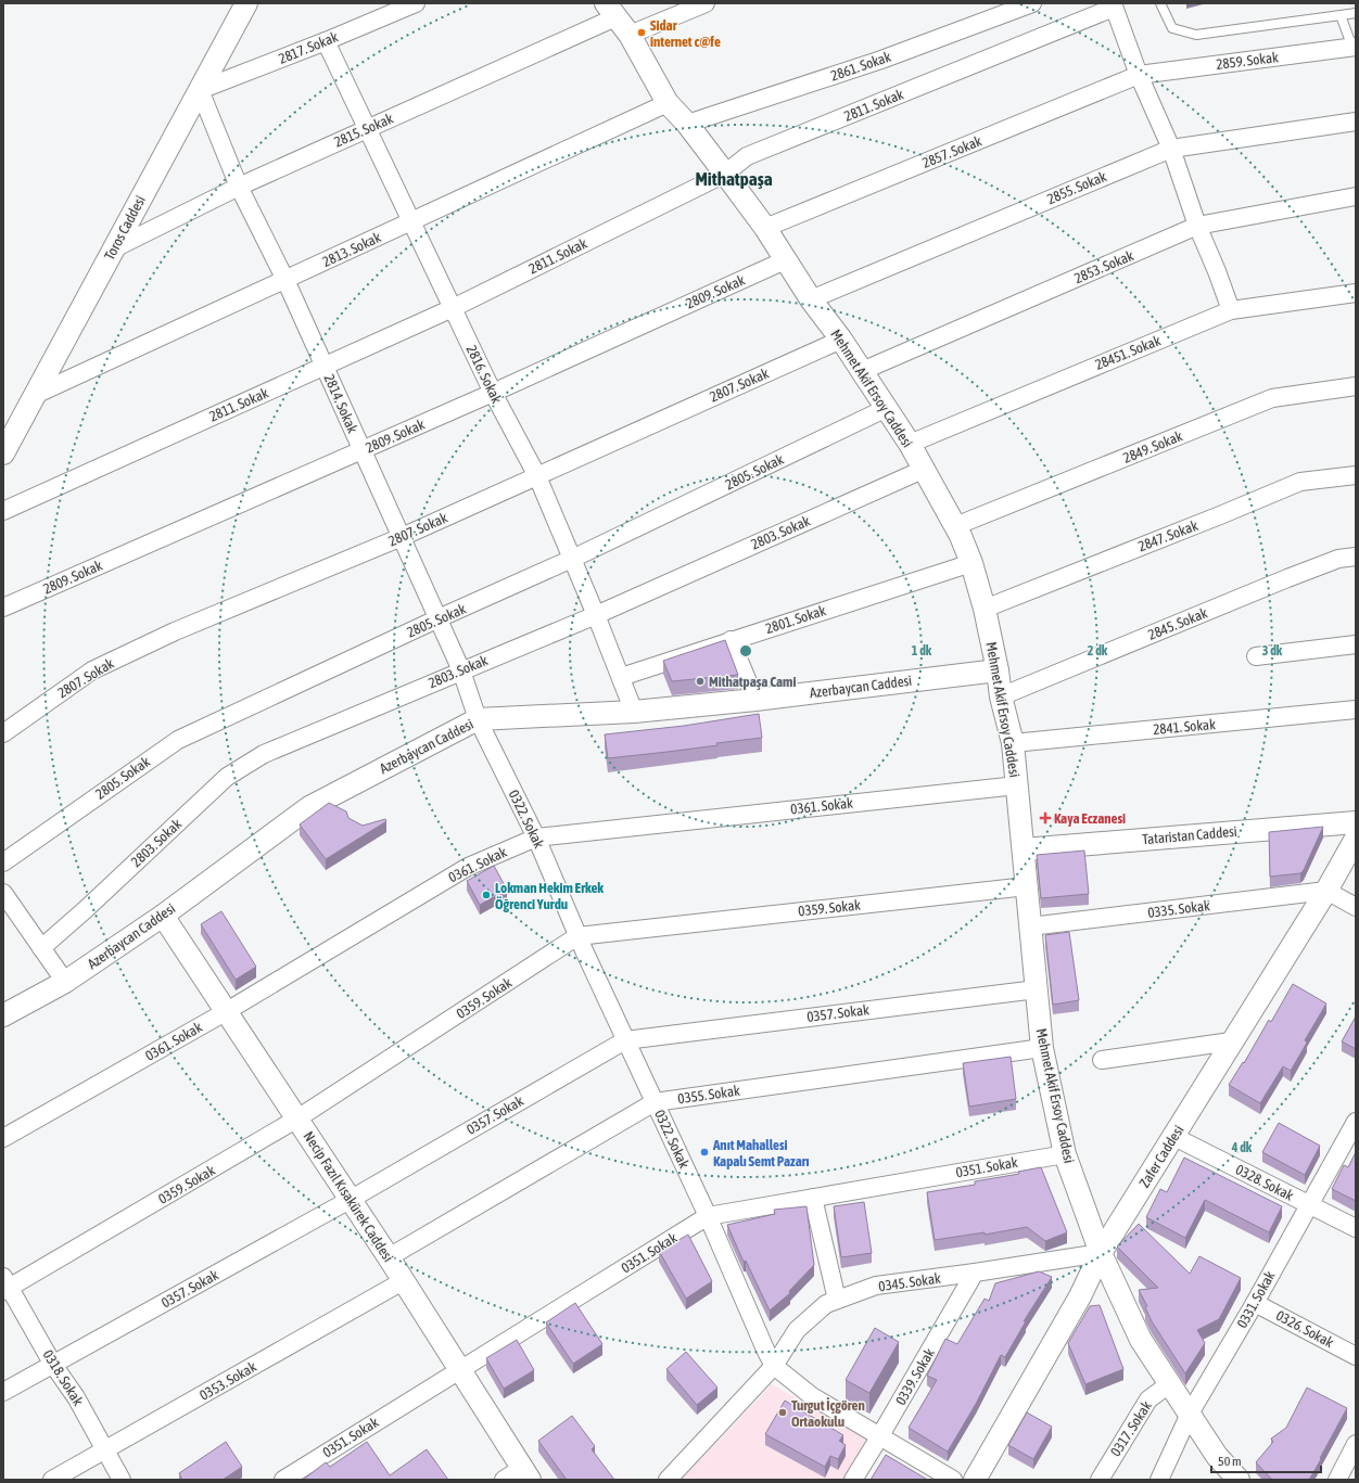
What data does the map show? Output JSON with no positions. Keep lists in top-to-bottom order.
{
  "streets": {
    "street": [
      "2817. Sokak",
      "2859. Sokak",
      "2861. Sokak",
      "2811. Sokak",
      "2815. Sokak",
      "2857. Sokak",
      "2855. Sokak",
      "Toros Caddesi",
      "2813. Sokak",
      "2853. Sokak",
      "2809. Sokak",
      "28451. Sokak",
      "2816. Sokak",
      "2807. Sokak",
      "Mehmet Akif Ersoy Caddesi",
      "2814. Sokak",
      "2849. Sokak",
      "2805. Sokak",
      "2803. Sokak",
      "2847. Sokak",
      "2801. Sokak",
      "2845. Sokak",
      "Azerbaycan Caddesi",
      "2841. Sokak",
      "0361. Sokak",
      "0322. Sokak",
      "Tataristan Caddesi",
      "0359. Sokak",
      "0335. Sokak",
      "0357. Sokak",
      "0355. Sokak",
      "Zafer Caddesi",
      "0351. Sokak",
      "0328. Sokak",
      "Necip Fazıl Kısakürek Caddesi",
      "0345. Sokak",
      "0331. Sokak",
      "0326. Sokak",
      "0339. Sokak",
      "0318. Sokak",
      "0353. Sokak",
      "0317. Sokak"
    ]
  },
  "crossings": [
    ["2817. Sokak", "Toros Caddesi"],
    ["2817. Sokak", "2816. Sokak"],
    ["2817. Sokak", "2814. Sokak"],
    ["2859. Sokak", "2857. Sokak"],
    ["2861. Sokak", "Mehmet Akif Ersoy Caddesi"],
    ["2811. Sokak", "2816. Sokak"],
    ["2811. Sokak", "Mehmet Akif Ersoy Caddesi"],
    ["2811. Sokak", "2814. Sokak"],
    ["2815. Sokak", "Toros Caddesi"],
    ["2815. Sokak", "2816. Sokak"],
    ["2815. Sokak", "Mehmet Akif Ersoy Caddesi"],
    ["2815. Sokak", "2814. Sokak"],
    ["2857. Sokak", "Mehmet Akif Ersoy Caddesi"],
    ["2855. Sokak", "Mehmet Akif Ersoy Caddesi"],
    ["Toros Caddesi", "2813. Sokak"],
    ["Toros Caddesi", "2814. Sokak"],
    ["2813. Sokak", "2816. Sokak"],
    ["2813. Sokak", "Mehmet Akif Ersoy Caddesi"],
    ["2813. Sokak", "2814. Sokak"],
    ["2853. Sokak", "Mehmet Akif Ersoy Caddesi"],
    ["2809. Sokak", "2816. Sokak"],
    ["2809. Sokak", "Mehmet Akif Ersoy Caddesi"],
    ["2809. Sokak", "2814. Sokak"],
    ["28451. Sokak", "Mehmet Akif Ersoy Caddesi"],
    ["2816. Sokak", "2807. Sokak"],
    ["2816. Sokak", "2805. Sokak"],
    ["2816. Sokak", "2803. Sokak"],
    ["2816. Sokak", "2801. Sokak"],
    ["2816. Sokak", "Azerbaycan Caddesi"],
    ["2807. Sokak", "Mehmet Akif Ersoy Caddesi"],
    ["2807. Sokak", "2814. Sokak"],
    ["Mehmet Akif Ersoy Caddesi", "2849. Sokak"],
    ["Mehmet Akif Ersoy Caddesi", "2805. Sokak"],
    ["Mehmet Akif Ersoy Caddesi", "2803. Sokak"],
    ["Mehmet Akif Ersoy Caddesi", "2847. Sokak"],
    ["Mehmet Akif Ersoy Caddesi", "2801. Sokak"],
    ["Mehmet Akif Ersoy Caddesi", "2845. Sokak"],
    ["Mehmet Akif Ersoy Caddesi", "Azerbaycan Caddesi"],
    ["Mehmet Akif Ersoy Caddesi", "2841. Sokak"],
    ["Mehmet Akif Ersoy Caddesi", "0361. Sokak"],
    ["Mehmet Akif Ersoy Caddesi", "Tataristan Caddesi"],
    ["Mehmet Akif Ersoy Caddesi", "0359. Sokak"],
    ["Mehmet Akif Ersoy Caddesi", "0335. Sokak"],
    ["Mehmet Akif Ersoy Caddesi", "0357. Sokak"],
    ["Mehmet Akif Ersoy Caddesi", "0355. Sokak"],
    ["Mehmet Akif Ersoy Caddesi", "Zafer Caddesi"],
    ["Mehmet Akif Ersoy Caddesi", "0351. Sokak"],
    ["Mehmet Akif Ersoy Caddesi", "0345. Sokak"],
    ["Mehmet Akif Ersoy Caddesi", "0331. Sokak"],
    ["Mehmet Akif Ersoy Caddesi", "0317. Sokak"],
    ["2814. Sokak", "2805. Sokak"],
    ["2814. Sokak", "2803. Sokak"],
    ["2814. Sokak", "Azerbaycan Caddesi"],
    ["2814. Sokak", "0322. Sokak"],
    ["Azerbaycan Caddesi", "0322. Sokak"],
    ["Azerbaycan Caddesi", "Necip Fazıl Kısakürek Caddesi"],
    ["0361. Sokak", "0322. Sokak"],
    ["0361. Sokak", "Necip Fazıl Kısakürek Caddesi"],
    ["0322. Sokak", "0359. Sokak"],
    ["0322. Sokak", "0357. Sokak"],
    ["0322. Sokak", "0355. Sokak"],
    ["0322. Sokak", "0351. Sokak"],
    ["0322. Sokak", "0345. Sokak"],
    ["0322. Sokak", "0339. Sokak"],
    ["0359. Sokak", "Necip Fazıl Kısakürek Caddesi"],
    ["0359. Sokak", "0318. Sokak"],
    ["0335. Sokak", "Zafer Caddesi"],
    ["0357. Sokak", "Necip Fazıl Kısakürek Caddesi"],
    ["0357. Sokak", "0318. Sokak"],
    ["0355. Sokak", "Necip Fazıl Kısakürek Caddesi"],
    ["Zafer Caddesi", "0328. Sokak"],
    ["Zafer Caddesi", "0345. Sokak"],
    ["0351. Sokak", "Necip Fazıl Kısakürek Caddesi"],
    ["0328. Sokak", "0331. Sokak"],
    ["Necip Fazıl Kısakürek Caddesi", "0353. Sokak"],
    ["0345. Sokak", "0339. Sokak"],
    ["0331. Sokak", "0326. Sokak"],
    ["0318. Sokak", "0353. Sokak"]
  ],
  "districts": ["Mithatpaşa"],
  "places": {
    "other": [
      "Sidar internet c@fe",
      "Mithatpaşa Cami",
      "Lokman Hekim Erkek Öğrenci Yurdu",
      "Anıt Mahallesi Kapalı Semt Pazarı",
      "Turgut İçgören Ortaokulu"
    ],
    "health": ["Kaya Eczanesi"]
  },
  "scale_bar": "50 m",
  "rings": [
    "1 dk",
    "2 dk",
    "3 dk",
    "4 dk"
  ]
}
